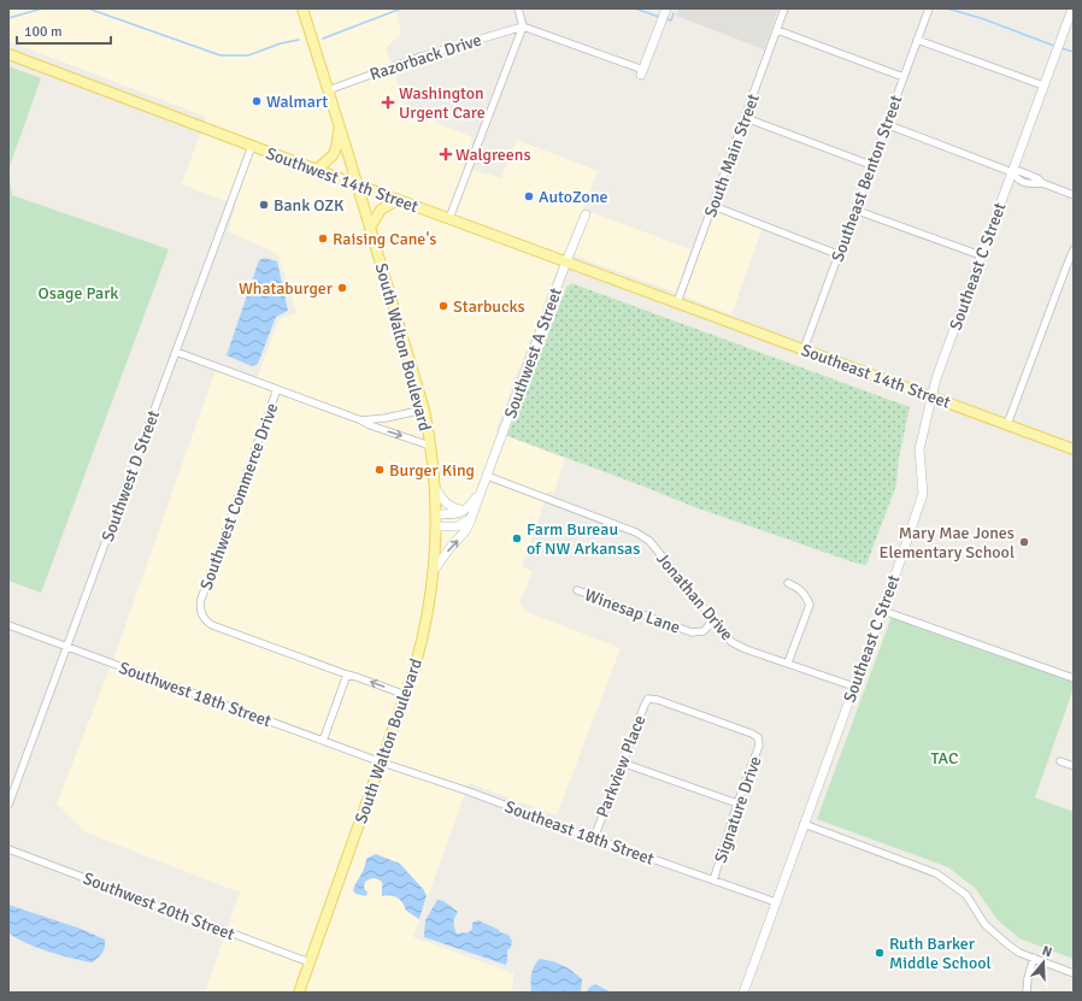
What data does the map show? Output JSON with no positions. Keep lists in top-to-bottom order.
{
  "streets": {
    "main road": ["Southwest 14th Street", "South Walton Boulevard", "Southeast 14th Street"],
    "street": [
      "Razorback Drive",
      "South Main Street",
      "Southeast Benton Street",
      "Southeast C Street",
      "Southwest A Street",
      "Southwest D Street",
      "Southwest Commerce Drive",
      "Jonathan Drive",
      "Winesap Lane",
      "Southwest 18th Street",
      "Parkview Place",
      "Signature Drive",
      "Southeast 18th Street",
      "Southwest 20th Street"
    ]
  },
  "crossings": [
    ["Razorback Drive", "South Walton Boulevard"],
    ["South Main Street", "Southwest 14th Street"],
    ["South Main Street", "Southeast 14th Street"],
    ["Southeast Benton Street", "Southeast 14th Street"],
    ["Southwest 14th Street", "South Walton Boulevard"],
    ["Southwest 14th Street", "Southwest A Street"],
    ["Southwest 14th Street", "Southeast 14th Street"],
    ["Southwest 14th Street", "Southwest D Street"],
    ["Southeast C Street", "Southeast 14th Street"],
    ["Southeast C Street", "Jonathan Drive"],
    ["Southeast C Street", "Southeast 18th Street"],
    ["South Walton Boulevard", "Southwest A Street"],
    ["South Walton Boulevard", "Southwest Commerce Drive"],
    ["South Walton Boulevard", "Southwest 18th Street"],
    ["South Walton Boulevard", "Southeast 18th Street"],
    ["South Walton Boulevard", "Southwest 20th Street"],
    ["Southwest A Street", "Jonathan Drive"],
    ["Southwest D Street", "Southwest 18th Street"],
    ["Jonathan Drive", "Winesap Lane"],
    ["Southwest 18th Street", "Southeast 18th Street"],
    ["Parkview Place", "Signature Drive"],
    ["Parkview Place", "Southeast 18th Street"],
    ["Signature Drive", "Southeast 18th Street"]
  ],
  "parks": ["Osage Park", "TAC"],
  "places": {
    "other": [
      "Walmart",
      "AutoZone",
      "Bank OZK",
      "Raising Cane's",
      "Whataburger",
      "Starbucks",
      "Burger King",
      "Farm Bureau of NW Arkansas",
      "Mary Mae Jones Elementary School",
      "Ruth Barker Middle School"
    ],
    "health": ["Washington Urgent Care", "Walgreens"]
  },
  "scale_bar": "100 m",
  "north": "top"
}
